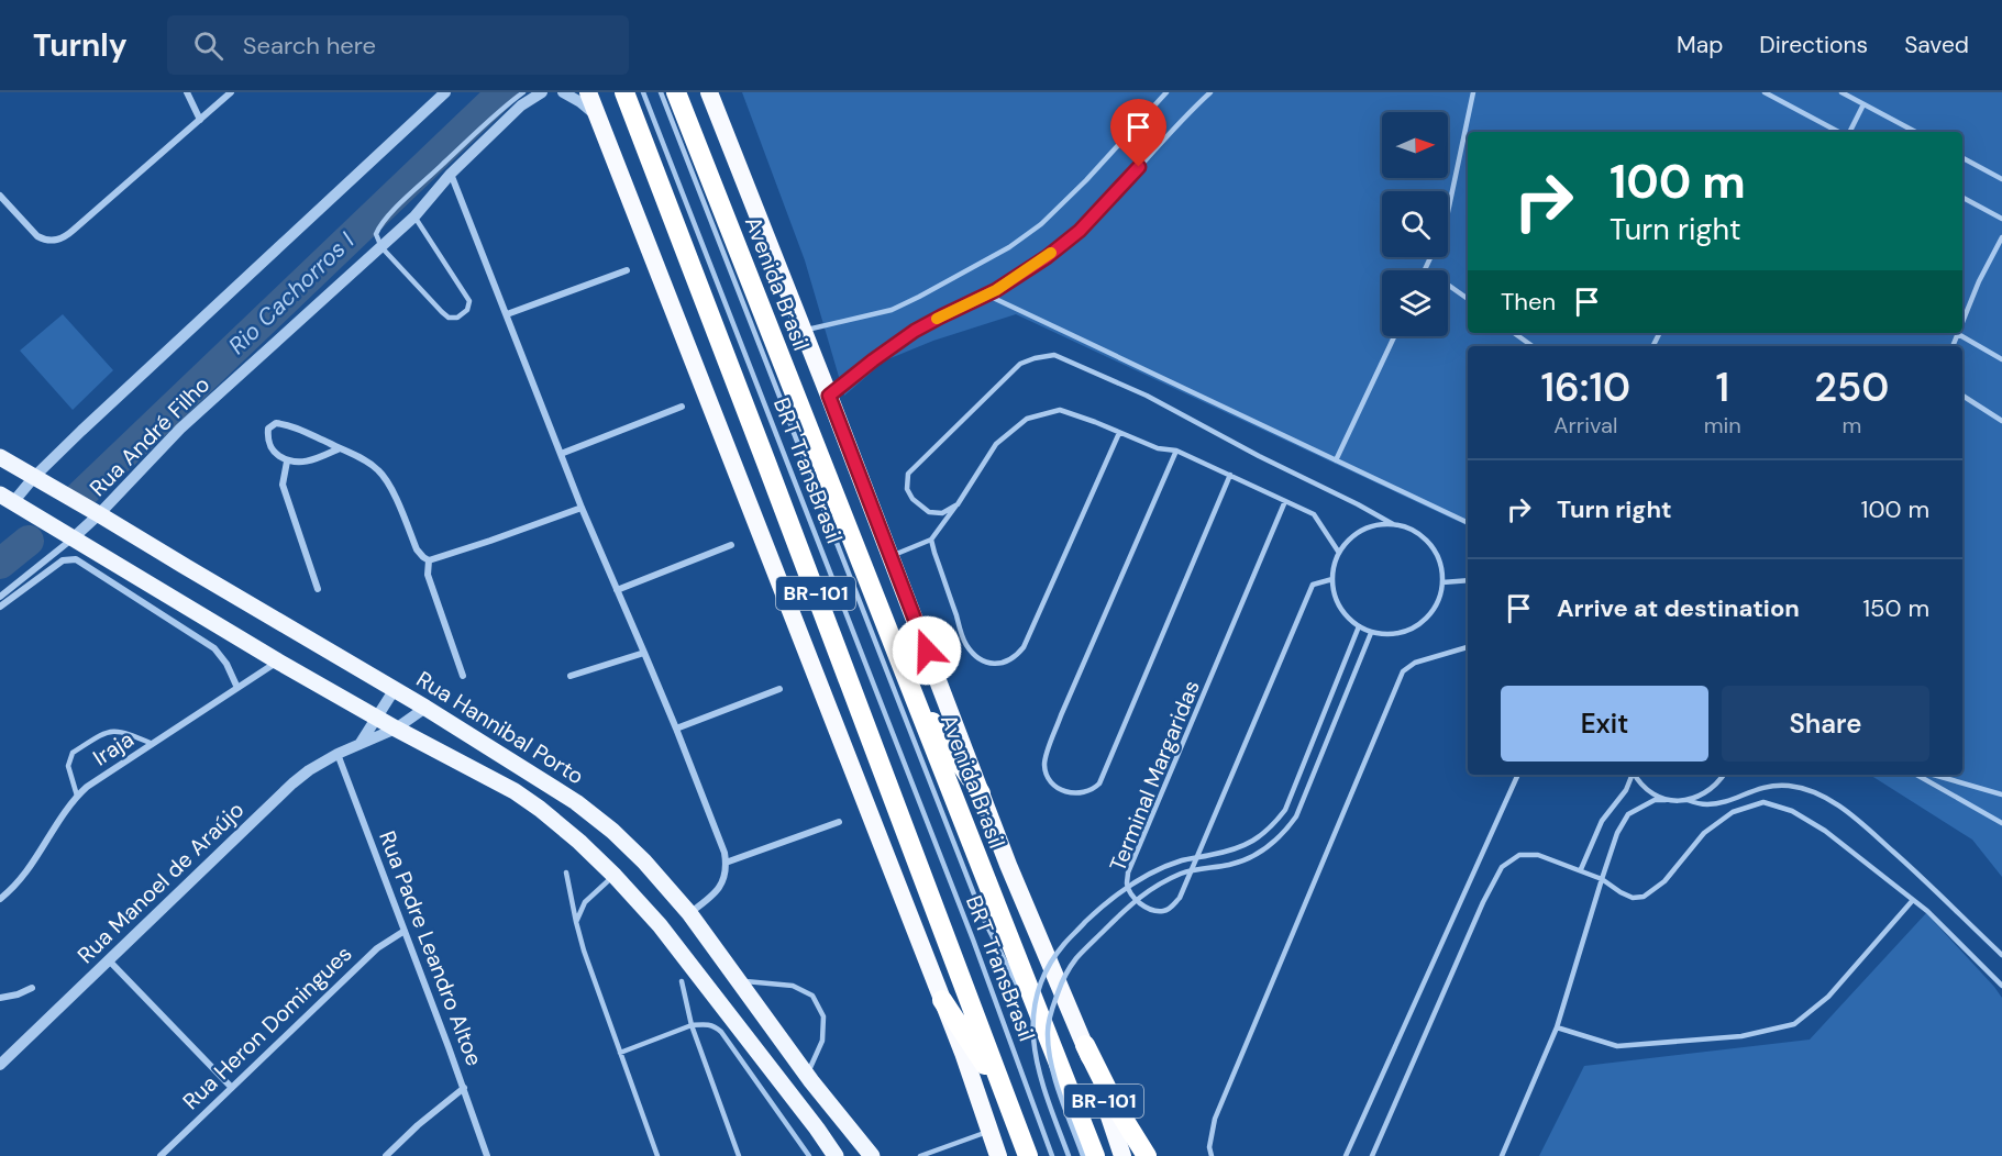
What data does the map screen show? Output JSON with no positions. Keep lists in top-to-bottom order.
{
  "streets": {
    "highway": ["Avenida Brasil", "BR-101"],
    "main road": ["Rua Hannibal Porto"],
    "street": [
      "Rua André Filho",
      "Iraja",
      "Rua Manoel de Araújo",
      "Rua Padre Leandro Altoe",
      "Rua Heron Domingues"
    ],
    "lane": ["BRT TransBrasil", "Terminal Margaridas"]
  },
  "crossings": [
    ["Avenida Brasil", "BRT TransBrasil"],
    ["Rua André Filho", "Rua Hannibal Porto"],
    ["Rua Hannibal Porto", "Rua Manoel de Araújo"],
    ["Rua Manoel de Araújo", "Rua Padre Leandro Altoe"],
    ["Rua Padre Leandro Altoe", "Rua Heron Domingues"]
  ],
  "water": ["Rio Cachorros I"],
  "north": "right",
  "page": {
    "header": "Turnly",
    "search": "Search here",
    "nav": ["Map", "Directions", "Saved"],
    "turn": ["100 m", "Turn right"],
    "then": "Then",
    "eta": [
      "16:10",
      "Arrival",
      "1",
      "min",
      "250",
      "m"
    ],
    "list": [
      {
        "name": "Turn right",
        "value": "100 m"
      },
      {
        "name": "Arrive at destination",
        "value": "150 m"
      }
    ],
    "buttons": ["Exit", "Share"]
  }
}
